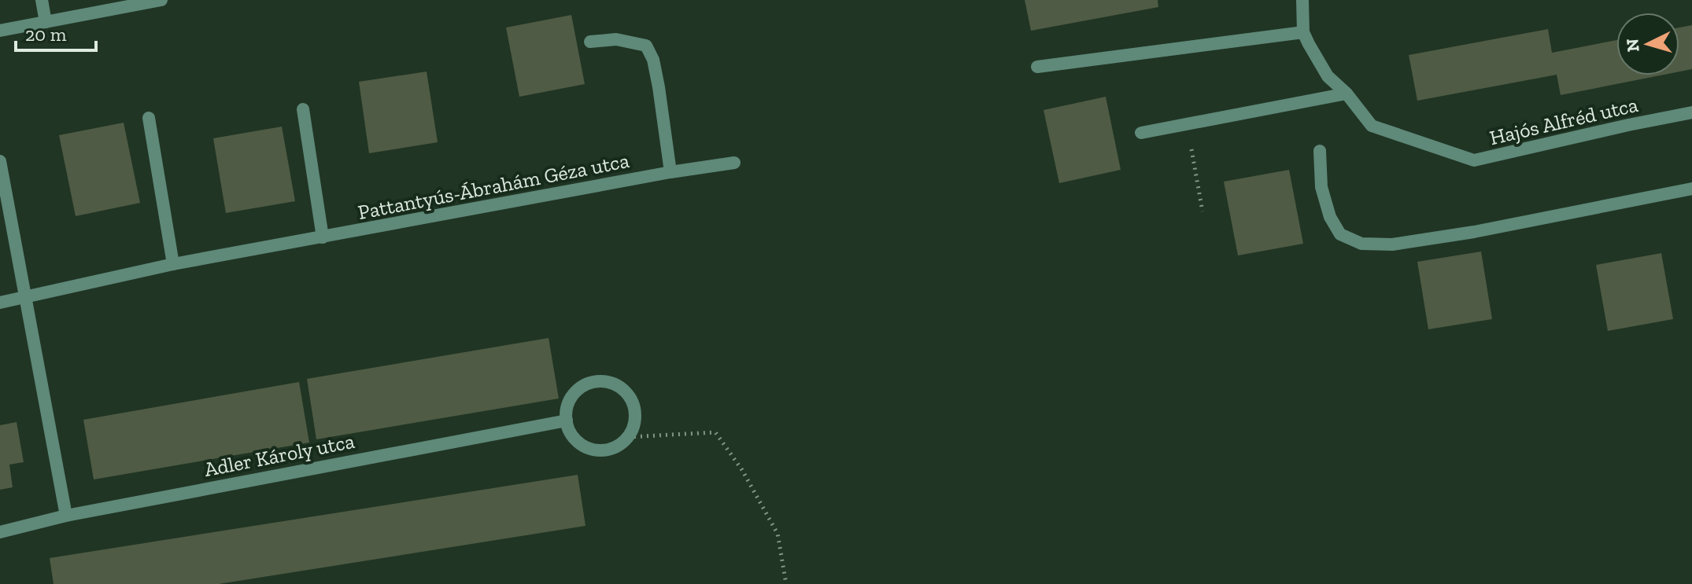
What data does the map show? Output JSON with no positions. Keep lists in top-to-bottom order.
{
  "streets": {
    "street": ["Hajós Alfréd utca", "Pattantyús-Ábrahám Géza utca", "Adler Károly utca"]
  },
  "scale_bar": "20 m",
  "north": "left"
}
